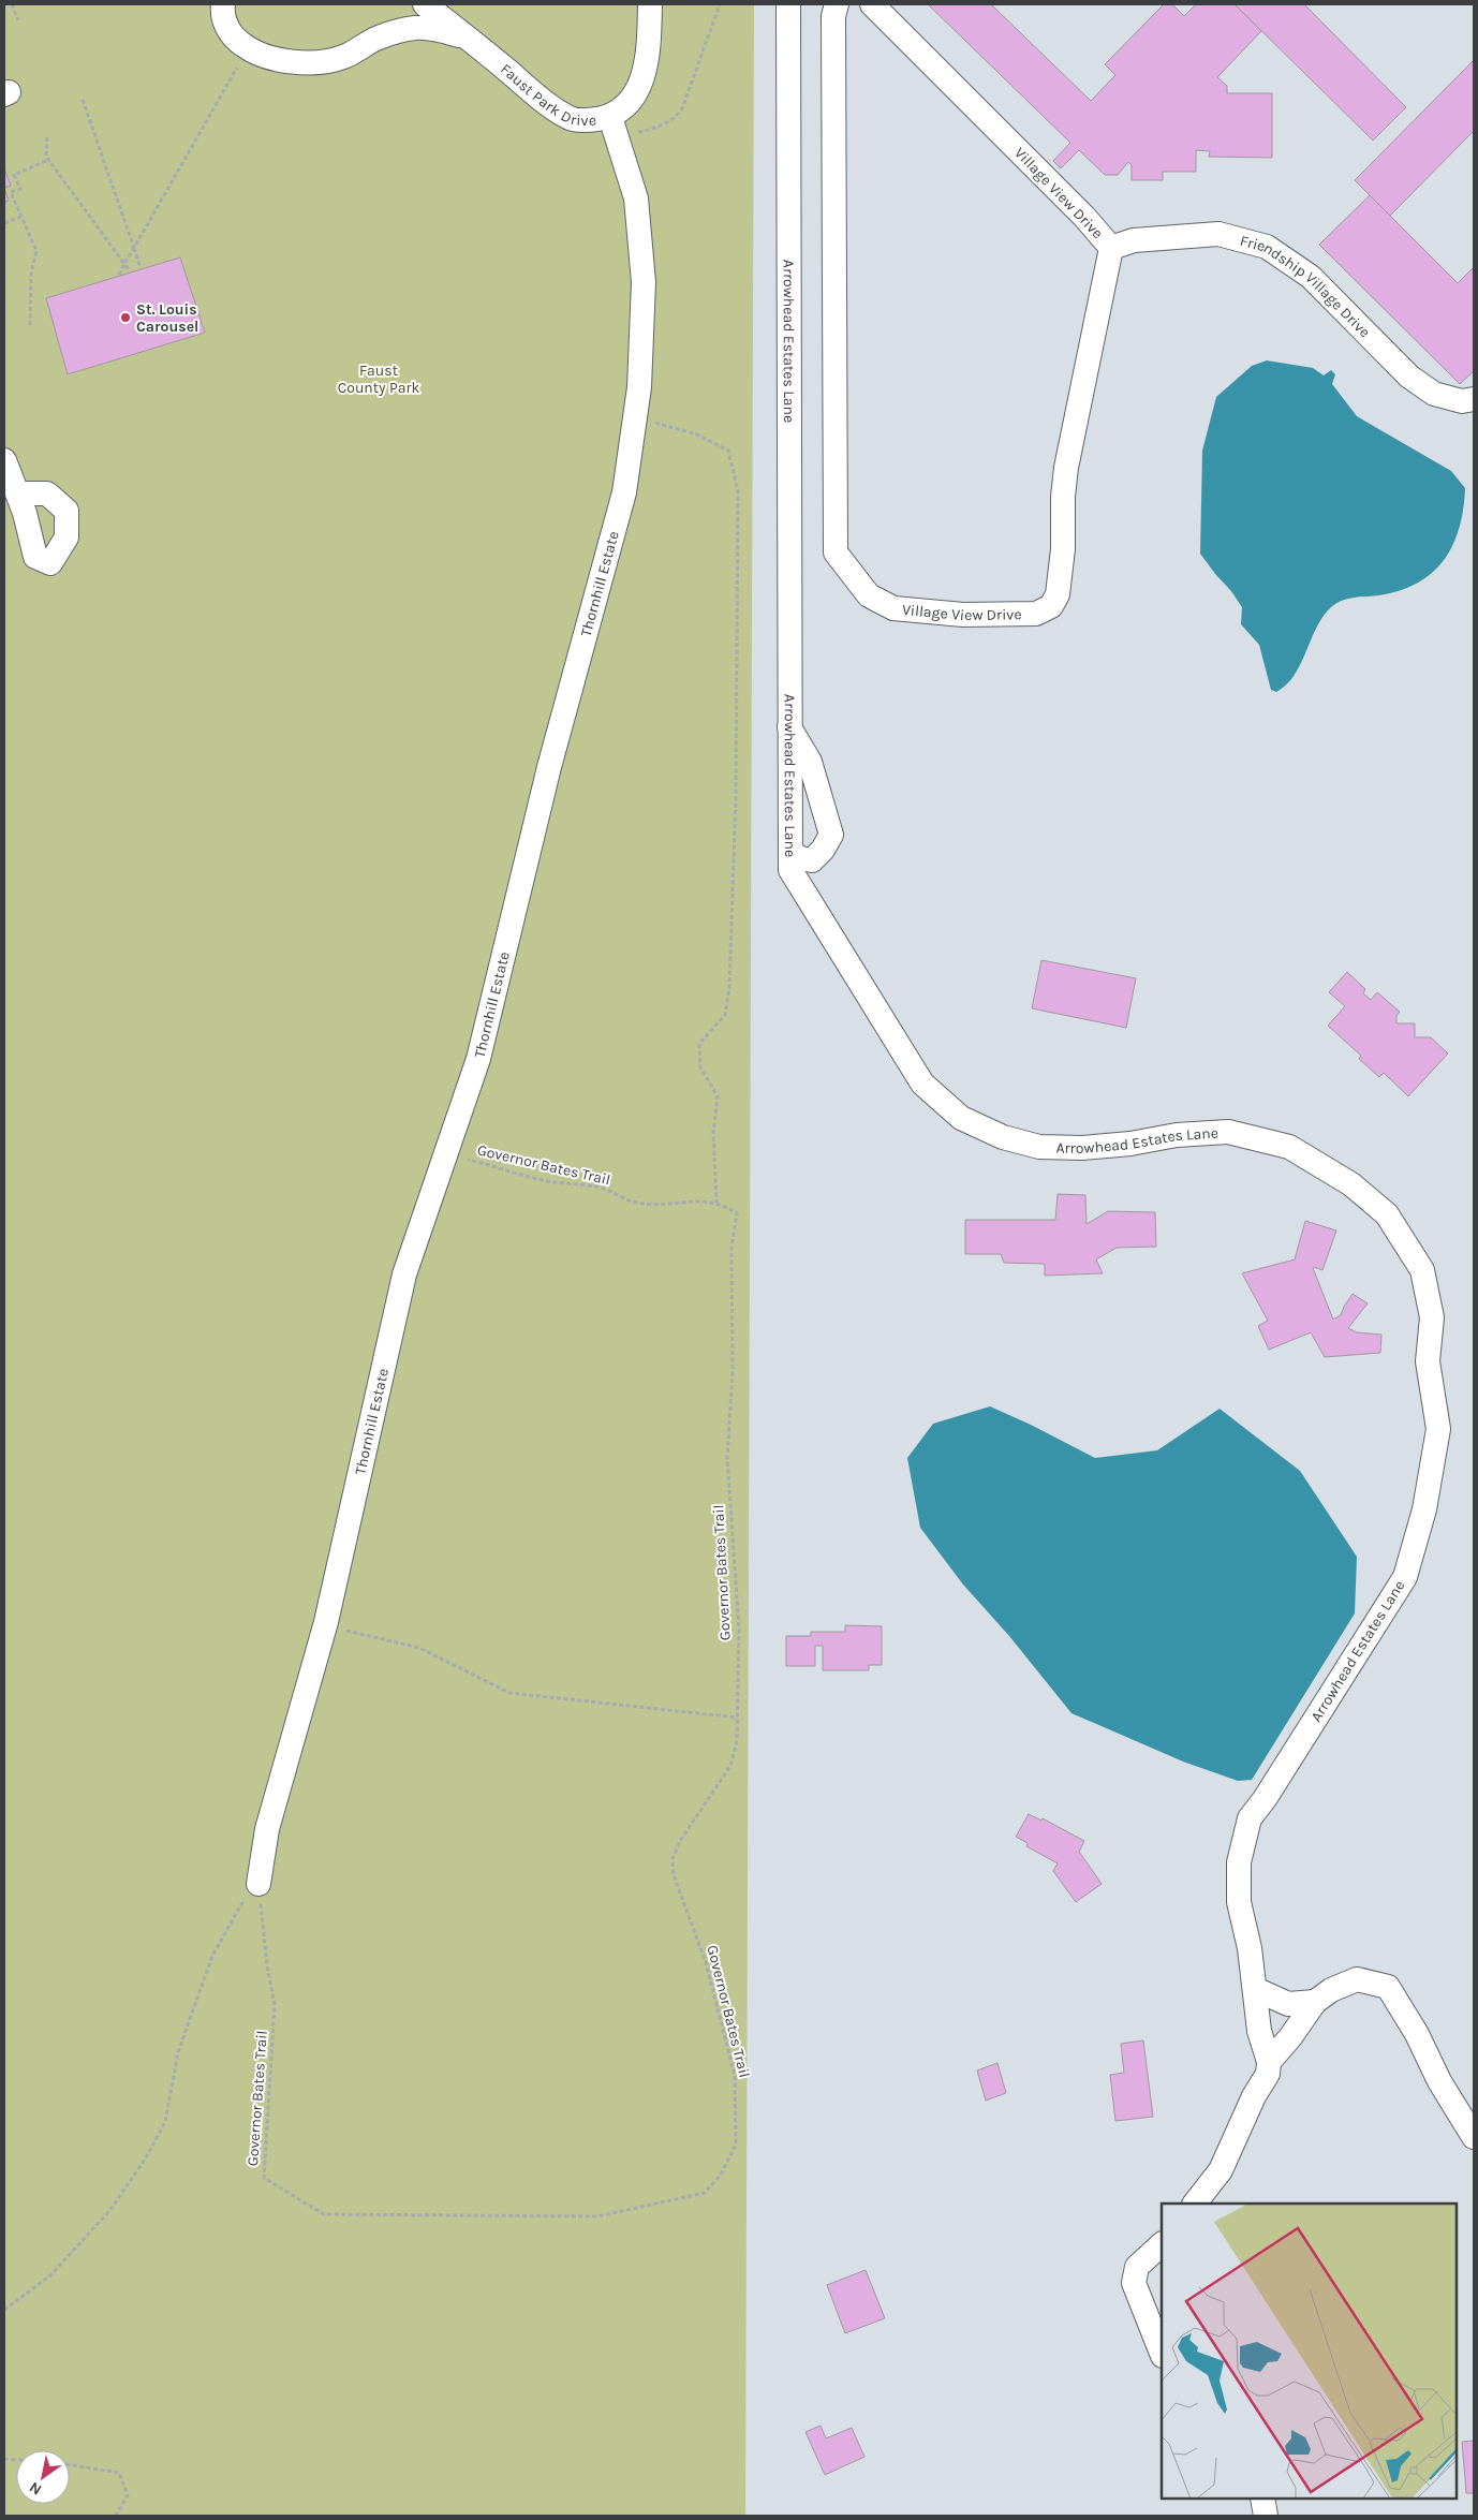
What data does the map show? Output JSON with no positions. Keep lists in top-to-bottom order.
{
  "streets": {
    "street": [
      "Faust Park Drive",
      "Village View Drive",
      "Friendship Village Drive",
      "Arrowhead Estates Lane",
      "Thornhill Estate"
    ],
    "path": ["Governor Bates Trail"]
  },
  "crossings": [
    ["Faust Park Drive", "Thornhill Estate"],
    ["Village View Drive", "Friendship Village Drive"],
    ["Thornhill Estate", "Governor Bates Trail"]
  ],
  "parks": ["Faust County Park"],
  "places": ["St. Louis Carousel"],
  "north": "bottom left"
}
